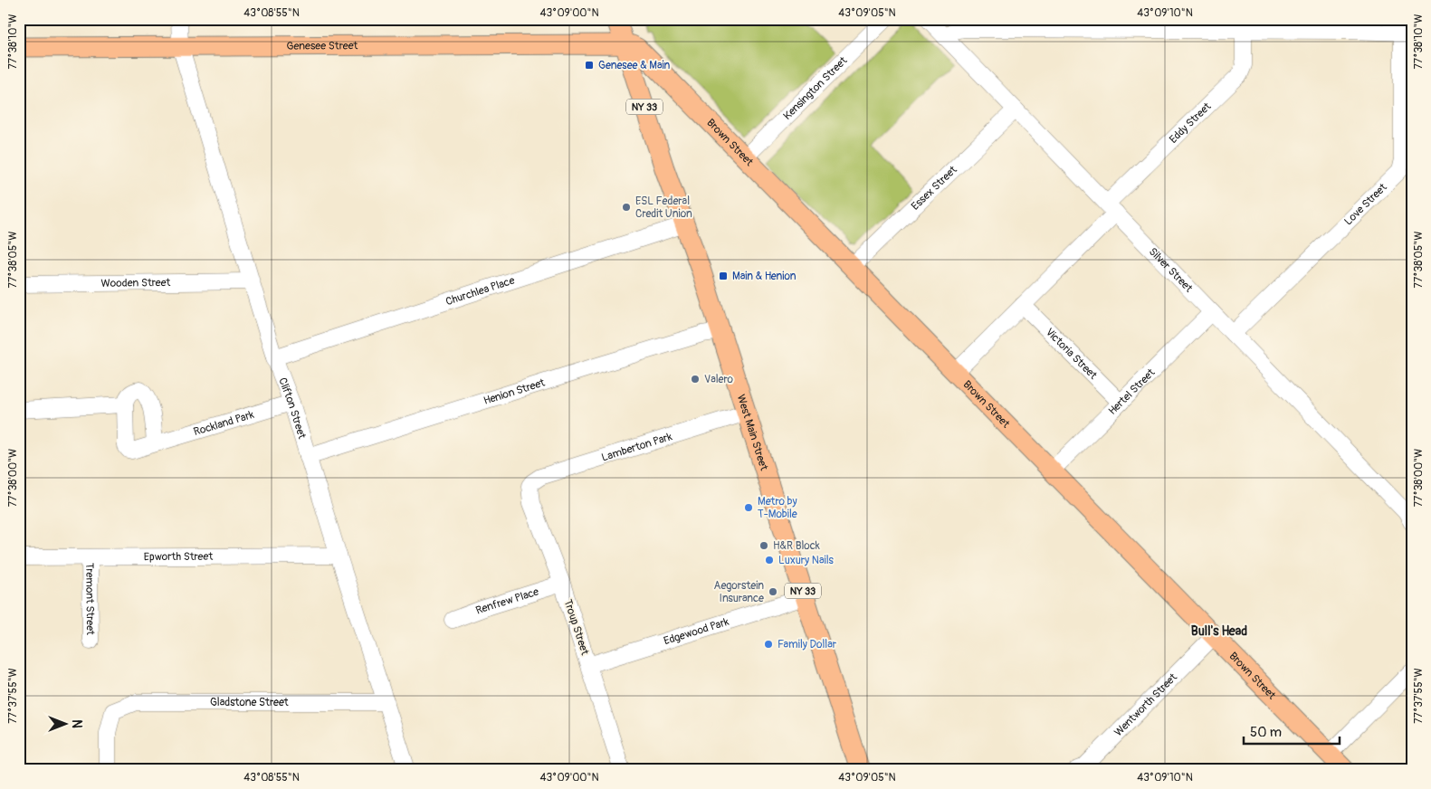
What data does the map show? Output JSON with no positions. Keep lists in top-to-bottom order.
{
  "streets": {
    "main road": [
      "Genesee Street",
      "NY 33",
      "Brown Street",
      "West Main Street"
    ],
    "street": [
      "Kensington Street",
      "Eddy Street",
      "Essex Street",
      "Love Street",
      "Silver Street",
      "Wooden Street",
      "Churchlea Place",
      "Victoria Street",
      "Henion Street",
      "Hertel Street",
      "Clifton Street",
      "Rockland Park",
      "Lamberton Park",
      "Epworth Street",
      "Tremont Street",
      "Renfrew Place",
      "Troup Street",
      "Edgewood Park",
      "Gladstone Street",
      "Wentworth Street"
    ]
  },
  "crossings": [
    ["Genesee Street", "Brown Street"],
    ["Genesee Street", "Clifton Street"],
    ["Genesee Street", "West Main Street"],
    ["Kensington Street", "Brown Street"],
    ["Eddy Street", "Brown Street"],
    ["Eddy Street", "Love Street"],
    ["Eddy Street", "Silver Street"],
    ["Eddy Street", "Victoria Street"],
    ["Brown Street", "Essex Street"],
    ["Brown Street", "Hertel Street"],
    ["Brown Street", "West Main Street"],
    ["Brown Street", "Wentworth Street"],
    ["Essex Street", "Silver Street"],
    ["Love Street", "Silver Street"],
    ["Silver Street", "Hertel Street"],
    ["Wooden Street", "Clifton Street"],
    ["Churchlea Place", "Clifton Street"],
    ["Churchlea Place", "West Main Street"],
    ["Victoria Street", "Hertel Street"],
    ["Henion Street", "Clifton Street"],
    ["Henion Street", "West Main Street"],
    ["Clifton Street", "Rockland Park"],
    ["Clifton Street", "Epworth Street"],
    ["Clifton Street", "Gladstone Street"],
    ["West Main Street", "Lamberton Park"],
    ["West Main Street", "Edgewood Park"],
    ["Lamberton Park", "Troup Street"],
    ["Epworth Street", "Tremont Street"],
    ["Renfrew Place", "Troup Street"],
    ["Troup Street", "Edgewood Park"]
  ],
  "districts": ["Bull's Head"],
  "places": {
    "transit": ["Genesee & Main", "Main & Henion"],
    "other": [
      "ESL Federal Credit Union",
      "Valero",
      "Metro by T-Mobile",
      "H&R Block",
      "Luxury Nails",
      "Aegorstein Insurance",
      "Family Dollar"
    ]
  },
  "scale_bar": "50 m",
  "north": "right",
  "coordinates": [
    "43°08'55\"N",
    "43°09'00\"N",
    "43°09'05\"N",
    "43°09'10\"N",
    "77°38'10\"W",
    "77°38'05\"W",
    "77°38'00\"W",
    "77°37'55\"W"
  ]
}
